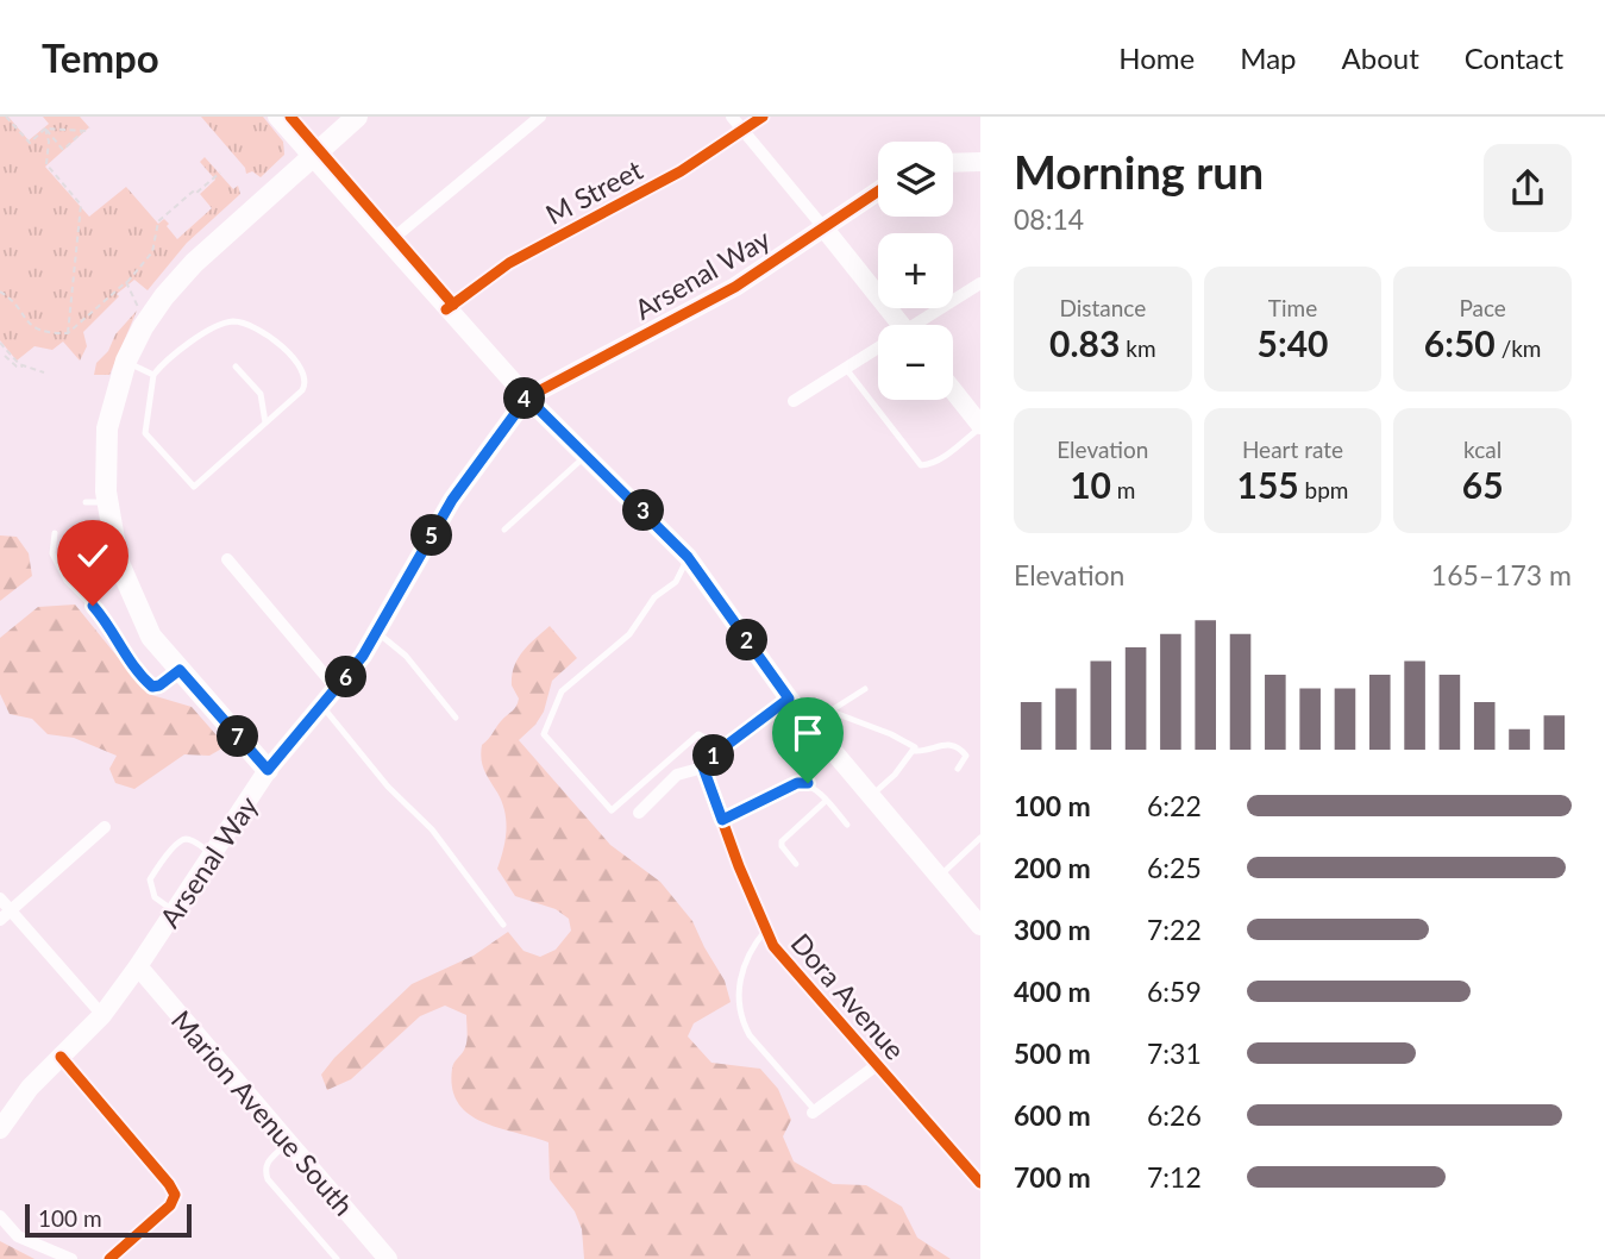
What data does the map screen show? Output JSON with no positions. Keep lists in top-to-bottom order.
{
  "streets": {
    "main road": ["Arsenal Way", "Marion Avenue South"],
    "street": ["M Street", "Dora Avenue"]
  },
  "crossings": [
    ["Arsenal Way", "Marion Avenue South"]
  ],
  "scale_bar": "100 m",
  "page": {
    "header": "Tempo",
    "nav": [
      "Home",
      "Map",
      "About",
      "Contact"
    ],
    "heading": ["Morning run", "08:14"],
    "map_buttons": ["+", "−"],
    "stats": [
      ["Distance", "0.83 km"],
      ["Time", "5:40"],
      ["Pace", "6:50 /km"],
      ["Elevation", "10 m"],
      ["Heart rate", "155 bpm"],
      ["kcal", "65"]
    ],
    "pins": [
      "4",
      "3",
      "5",
      "2",
      "6",
      "7",
      "1"
    ],
    "chart": ["Elevation", "165–173 m"],
    "list": [
      {
        "name": "100 m",
        "note": "6:22"
      },
      {
        "name": "200 m",
        "note": "6:25"
      },
      {
        "name": "300 m",
        "note": "7:22"
      },
      {
        "name": "400 m",
        "note": "6:59"
      },
      {
        "name": "500 m",
        "note": "7:31"
      },
      {
        "name": "600 m",
        "note": "6:26"
      },
      {
        "name": "700 m",
        "note": "7:12"
      }
    ],
    "scale": "100 m"
  }
}
